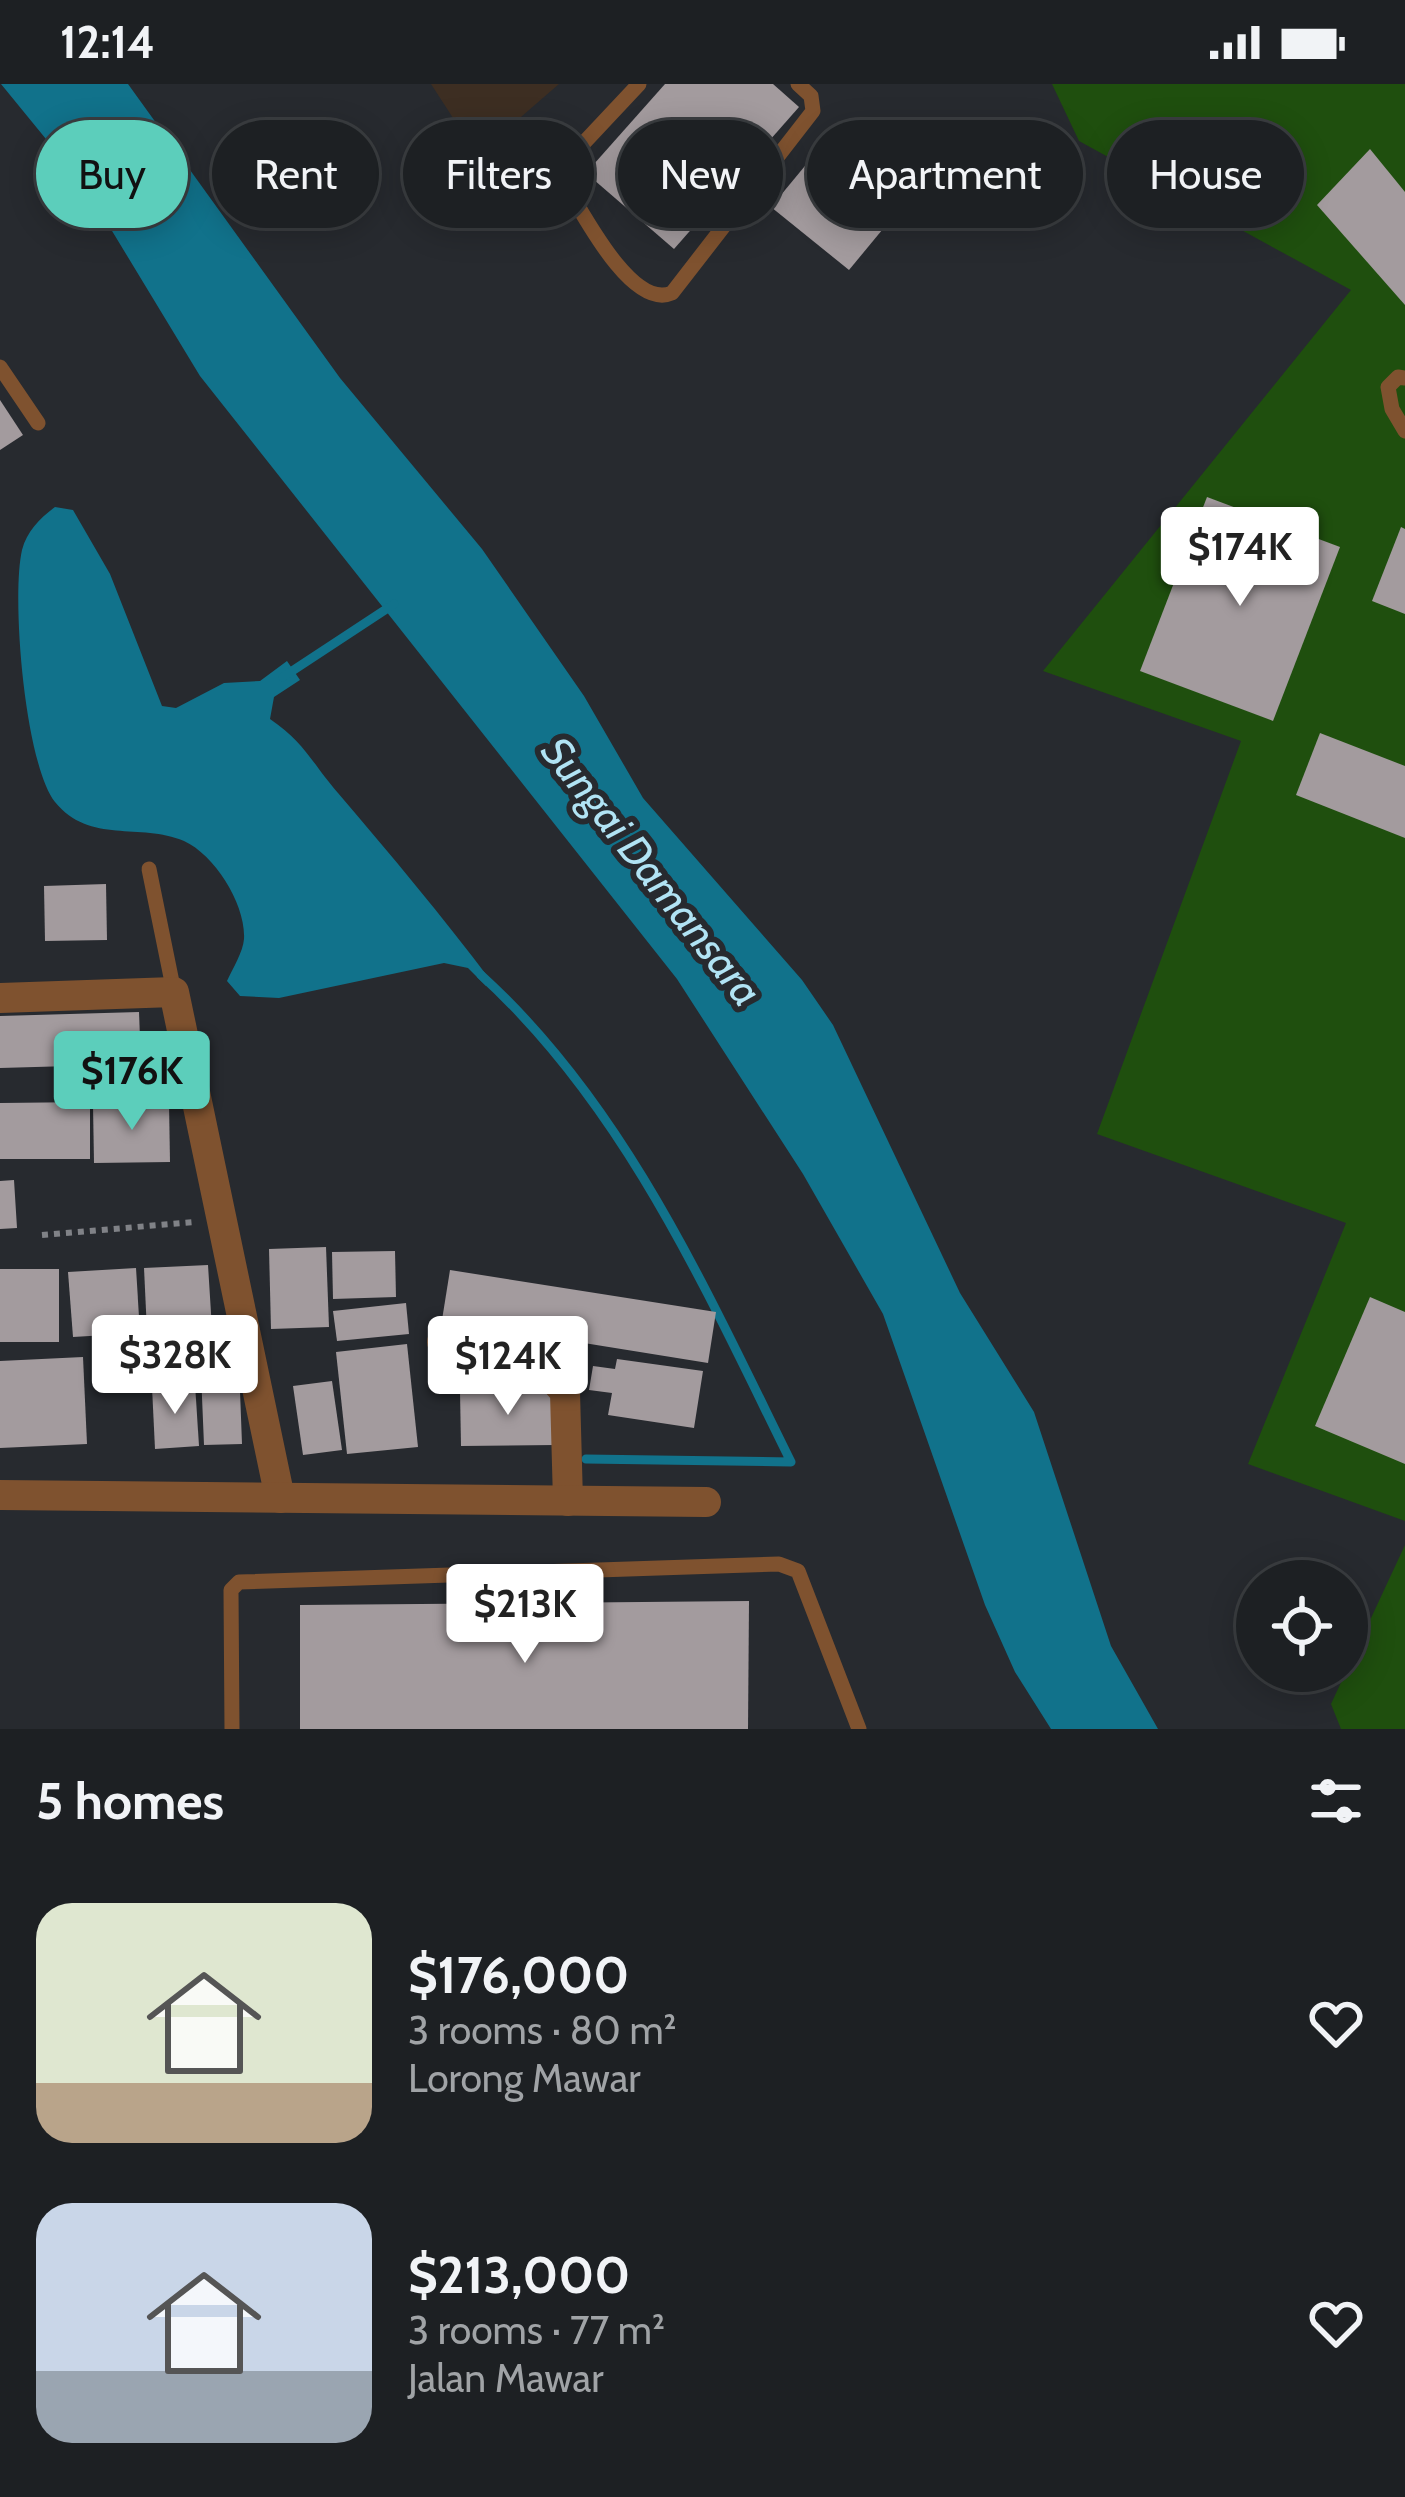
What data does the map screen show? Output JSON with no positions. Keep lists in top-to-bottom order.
{
  "water": ["Sungai Damansara"],
  "page": {
    "status": "12:14",
    "chip": [
      "Buy",
      "Rent",
      "Filters",
      "New",
      "Apartment",
      "House"
    ],
    "price": [
      "$174K",
      "$176K",
      "$328K",
      "$124K",
      "$213K"
    ],
    "heading": "5 homes",
    "list": [
      {
        "name": "$176,000",
        "note": "3 rooms · 80 m² · Lorong Mawar"
      },
      {
        "name": "$213,000",
        "note": "3 rooms · 77 m² · Jalan Mawar"
      }
    ]
  }
}
